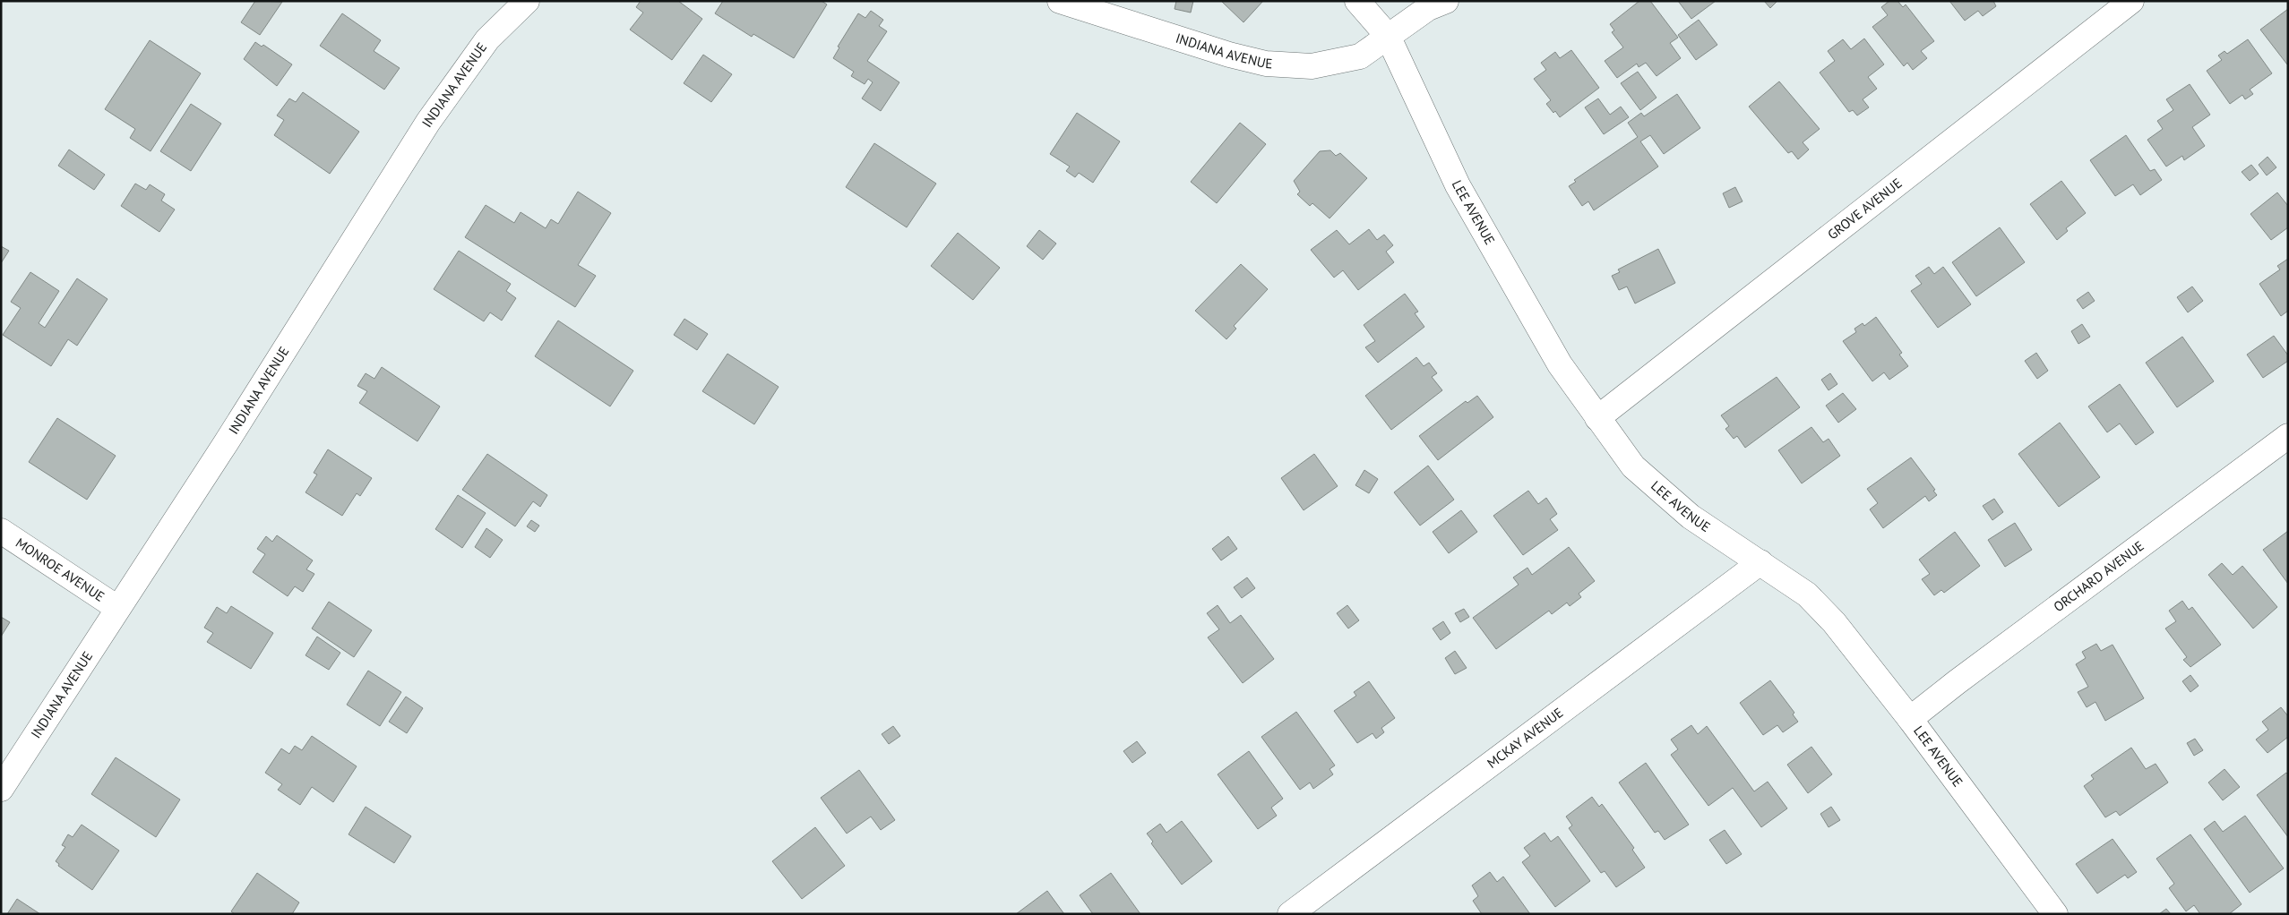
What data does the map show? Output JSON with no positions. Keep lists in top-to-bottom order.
{
  "streets": {
    "street": [
      "INDIANA AVENUE",
      "GROVE AVENUE",
      "LEE AVENUE",
      "MONROE AVENUE",
      "ORCHARD AVENUE",
      "MCKAY AVENUE"
    ]
  },
  "crossings": [
    ["INDIANA AVENUE", "LEE AVENUE"],
    ["INDIANA AVENUE", "MONROE AVENUE"],
    ["GROVE AVENUE", "LEE AVENUE"],
    ["LEE AVENUE", "ORCHARD AVENUE"],
    ["LEE AVENUE", "MCKAY AVENUE"]
  ]
}
